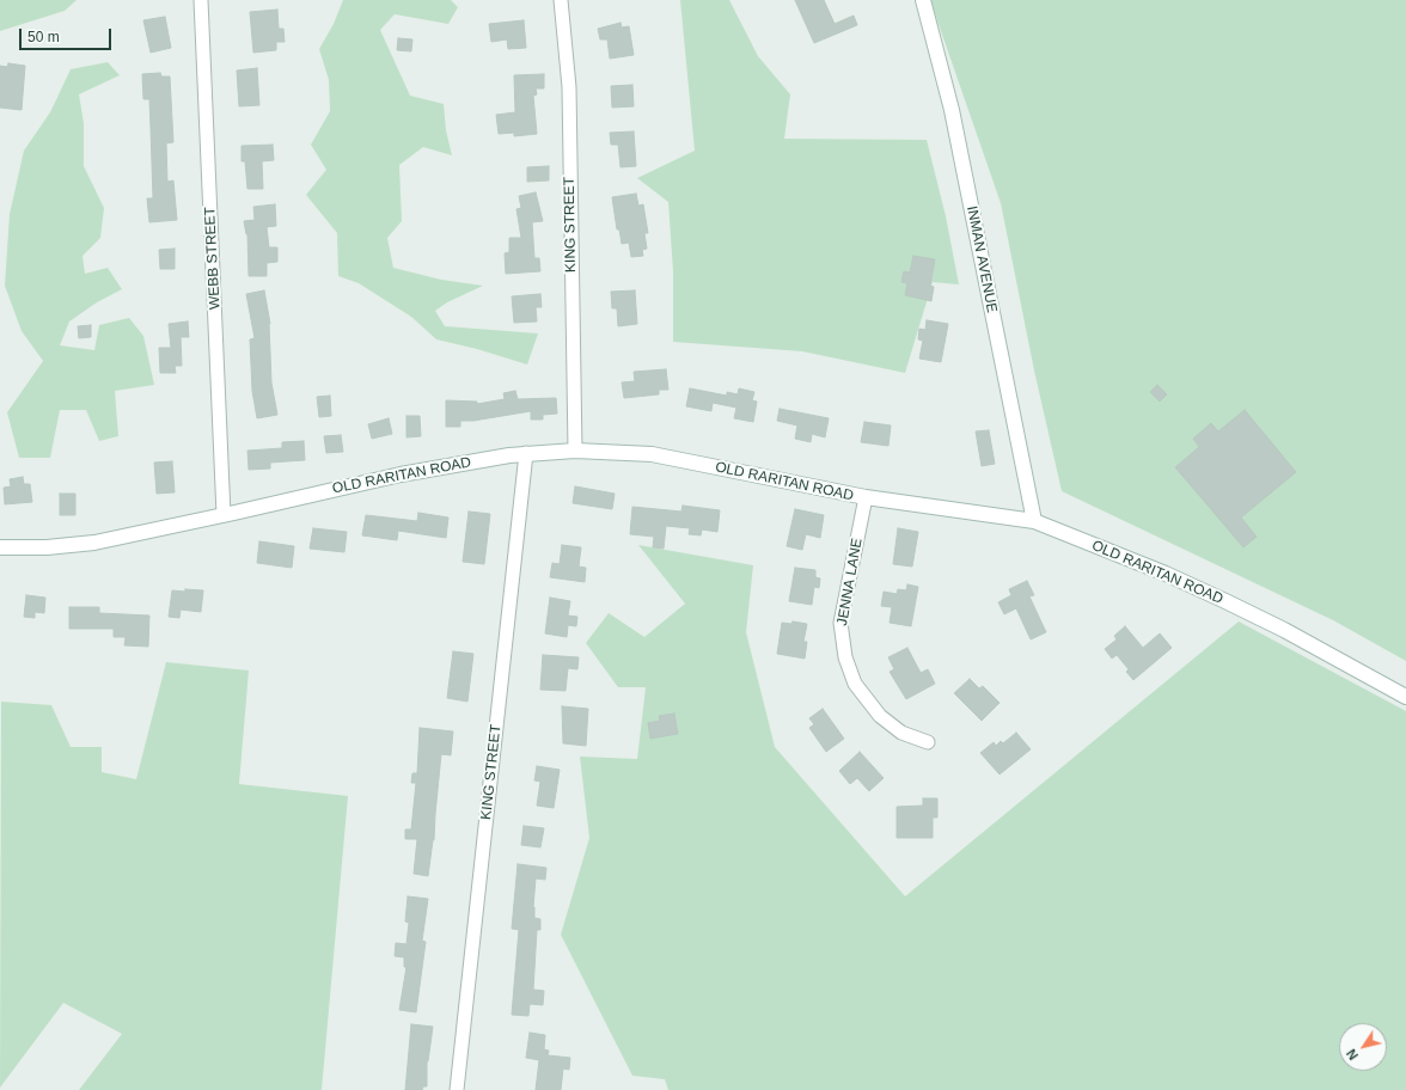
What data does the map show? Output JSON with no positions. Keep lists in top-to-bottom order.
{
  "streets": {
    "street": [
      "KING STREET",
      "WEBB STREET",
      "INMAN AVENUE",
      "OLD RARITAN ROAD",
      "JENNA LANE"
    ]
  },
  "crossings": [
    ["KING STREET", "OLD RARITAN ROAD"],
    ["WEBB STREET", "OLD RARITAN ROAD"],
    ["INMAN AVENUE", "OLD RARITAN ROAD"],
    ["OLD RARITAN ROAD", "JENNA LANE"]
  ],
  "scale_bar": "50 m",
  "north": "bottom left"
}
